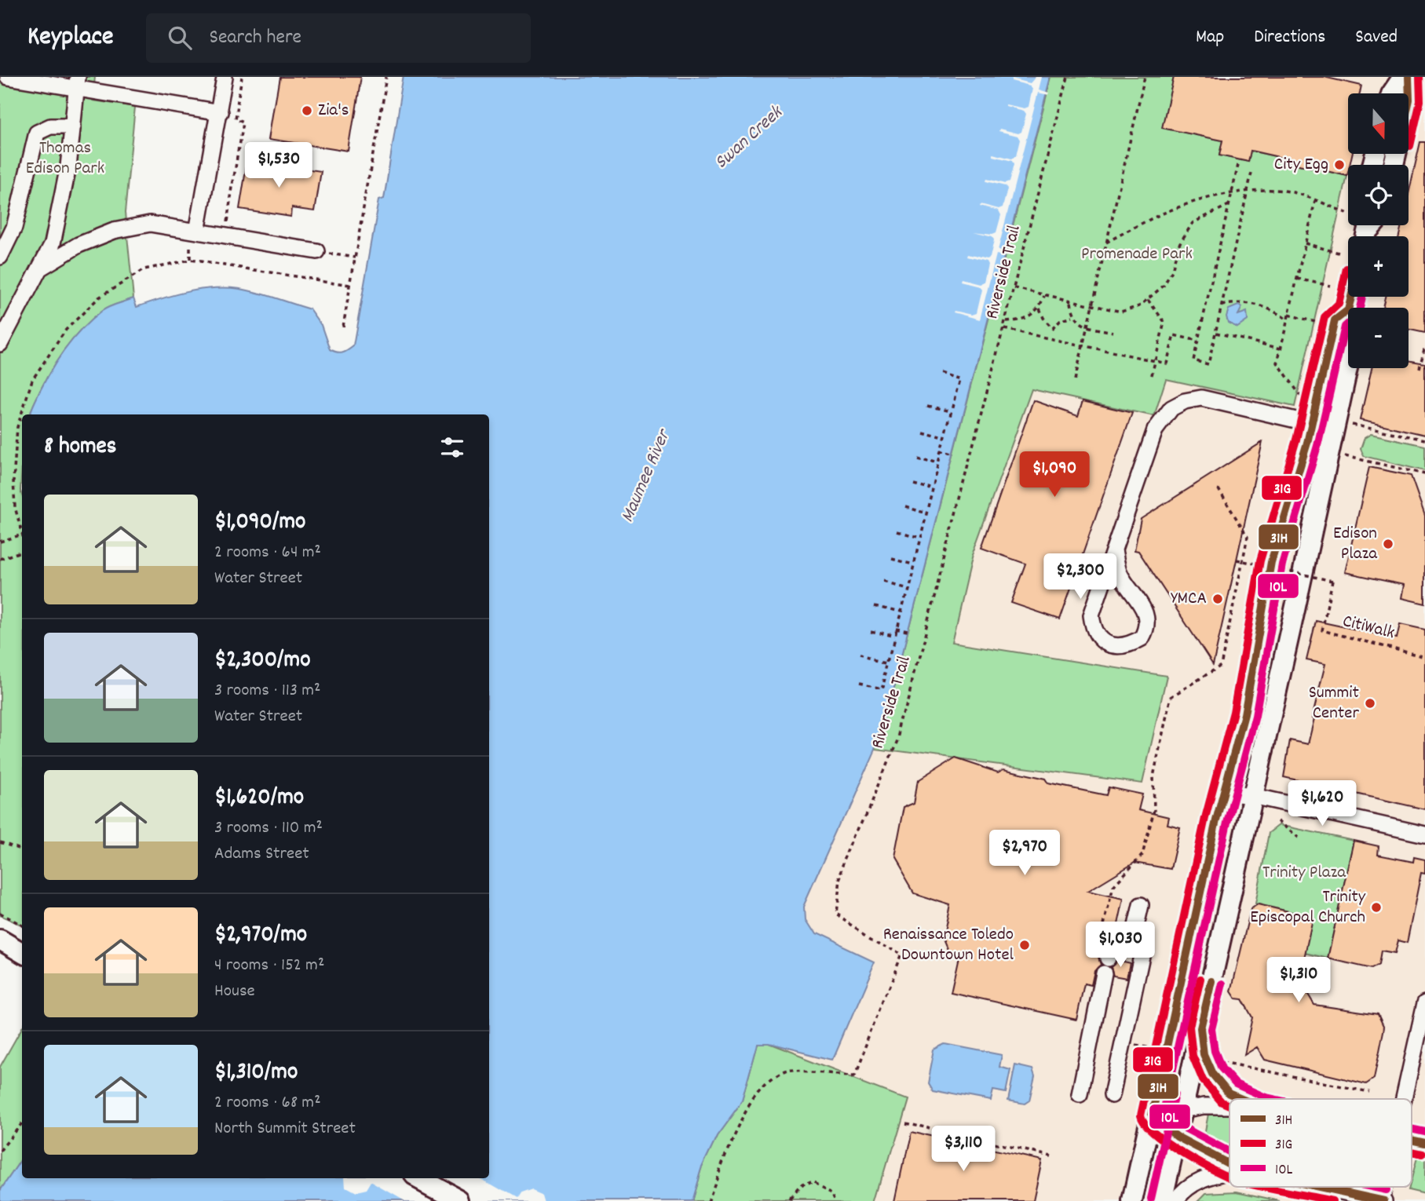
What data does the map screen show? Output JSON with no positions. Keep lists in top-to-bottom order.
{
  "streets": {
    "path": ["Riverside Trail", "CitiWalk"]
  },
  "water": ["Swan Creek", "Maumee River"],
  "parks": ["Thomas Edison Park", "Promenade Park", "Trinity Plaza"],
  "places": [
    "Zia's",
    "City Egg",
    "Edison Plaza",
    "YMCA",
    "Summit Center",
    "Trinity Episcopal Church",
    "Renaissance Toledo Downtown Hotel"
  ],
  "lines": ["transit line 31H", "transit line 31G", "transit line 10L"],
  "legend": ["31H", "31G", "10L"],
  "north": "bottom",
  "page": {
    "header": "Keyplace",
    "search": "Search here",
    "nav": ["Map", "Directions", "Saved"],
    "map_buttons": ["+", "−"],
    "price": [
      "$1,530",
      "$1,090",
      "$2,300",
      "$1,620",
      "$2,970",
      "$1,030",
      "$1,310",
      "$3,110"
    ],
    "heading": "8 homes",
    "list": [
      {
        "name": "$1,090/mo",
        "note": "2 rooms · 64 m² · Water Street"
      },
      {
        "name": "$2,300/mo",
        "note": "3 rooms · 113 m² · Water Street"
      },
      {
        "name": "$1,620/mo",
        "note": "3 rooms · 110 m² · Adams Street"
      },
      {
        "name": "$2,970/mo",
        "note": "4 rooms · 152 m² · House"
      },
      {
        "name": "$1,310/mo",
        "note": "2 rooms · 68 m² · North Summit Street"
      }
    ]
  }
}
